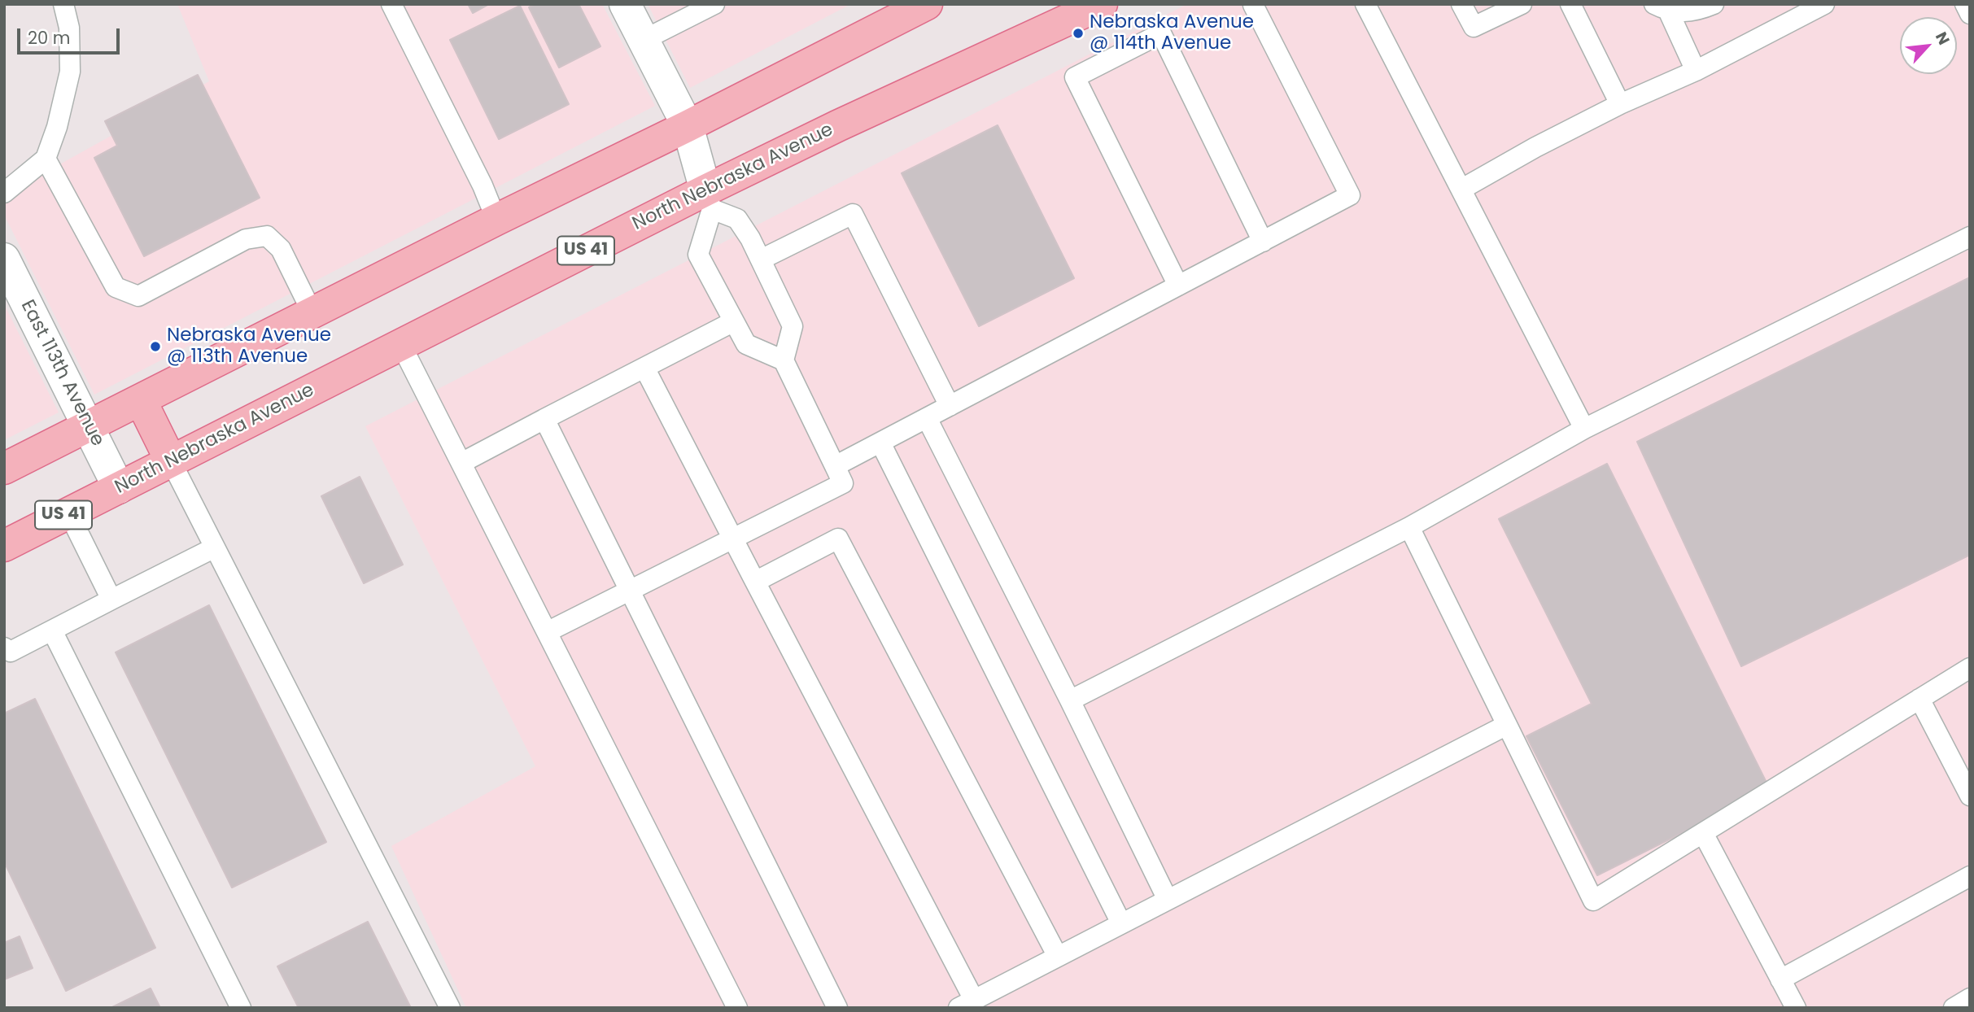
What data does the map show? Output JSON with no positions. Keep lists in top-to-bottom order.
{
  "streets": {
    "main road": ["North Nebraska Avenue", "US 41"],
    "street": ["East 113th Avenue"]
  },
  "crossings": [
    ["North Nebraska Avenue", "East 113th Avenue"]
  ],
  "places": ["Nebraska Avenue @ 114th Avenue", "Nebraska Avenue @ 113th Avenue"],
  "scale_bar": "20 m",
  "north": "top right"
}
